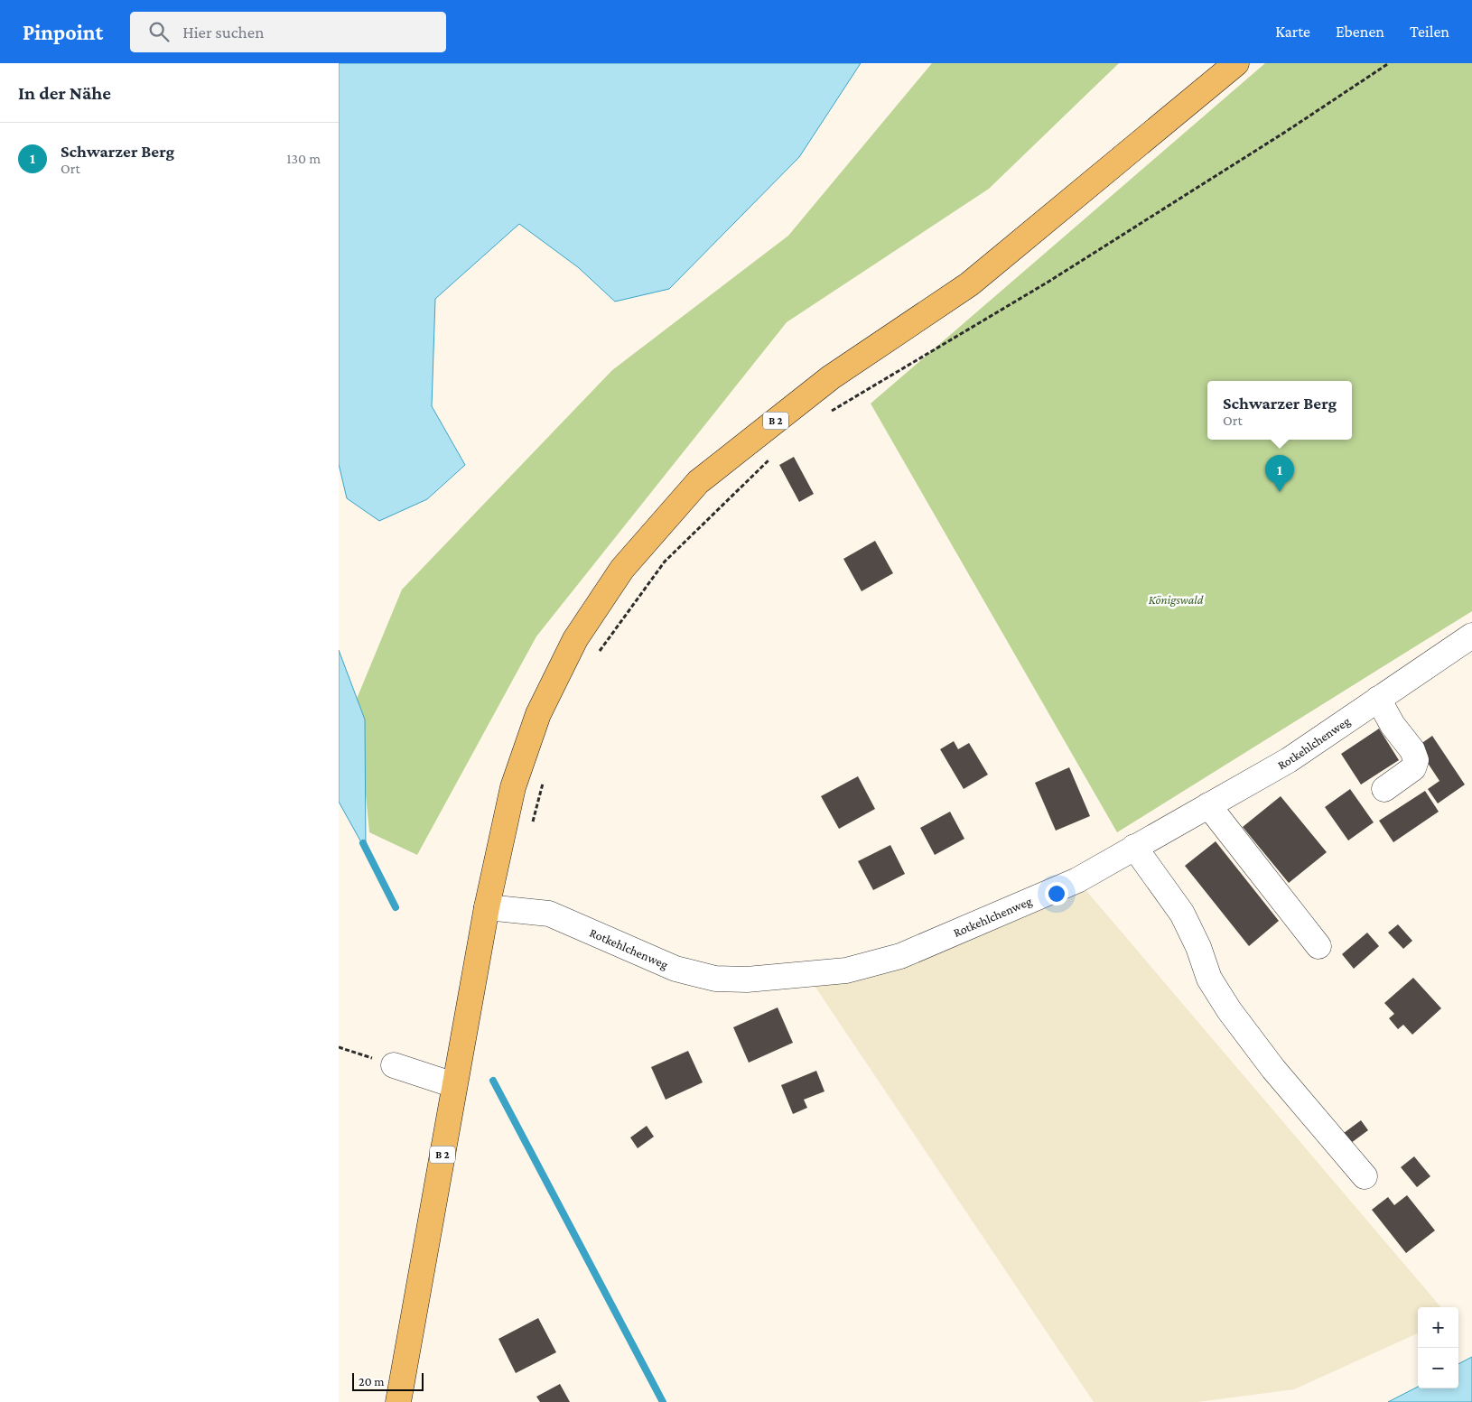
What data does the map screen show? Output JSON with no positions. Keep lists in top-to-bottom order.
{
  "streets": {
    "main road": ["B 2"],
    "street": ["Rotkehlchenweg"]
  },
  "crossings": [
    ["B 2", "Rotkehlchenweg"]
  ],
  "parks": ["Königswald"],
  "scale_bar": "20 m",
  "page": {
    "header": "Pinpoint",
    "search": "Hier suchen",
    "nav": ["Karte", "Ebenen", "Teilen"],
    "heading": "In der Nähe",
    "list": [
      {
        "mark": "1",
        "name": "Schwarzer Berg",
        "note": "Ort",
        "value": "130 m"
      }
    ],
    "popup": ["Schwarzer Berg", "Ort"],
    "pins": "1",
    "map_buttons": ["+", "−"],
    "scale": "20 m"
  }
}
